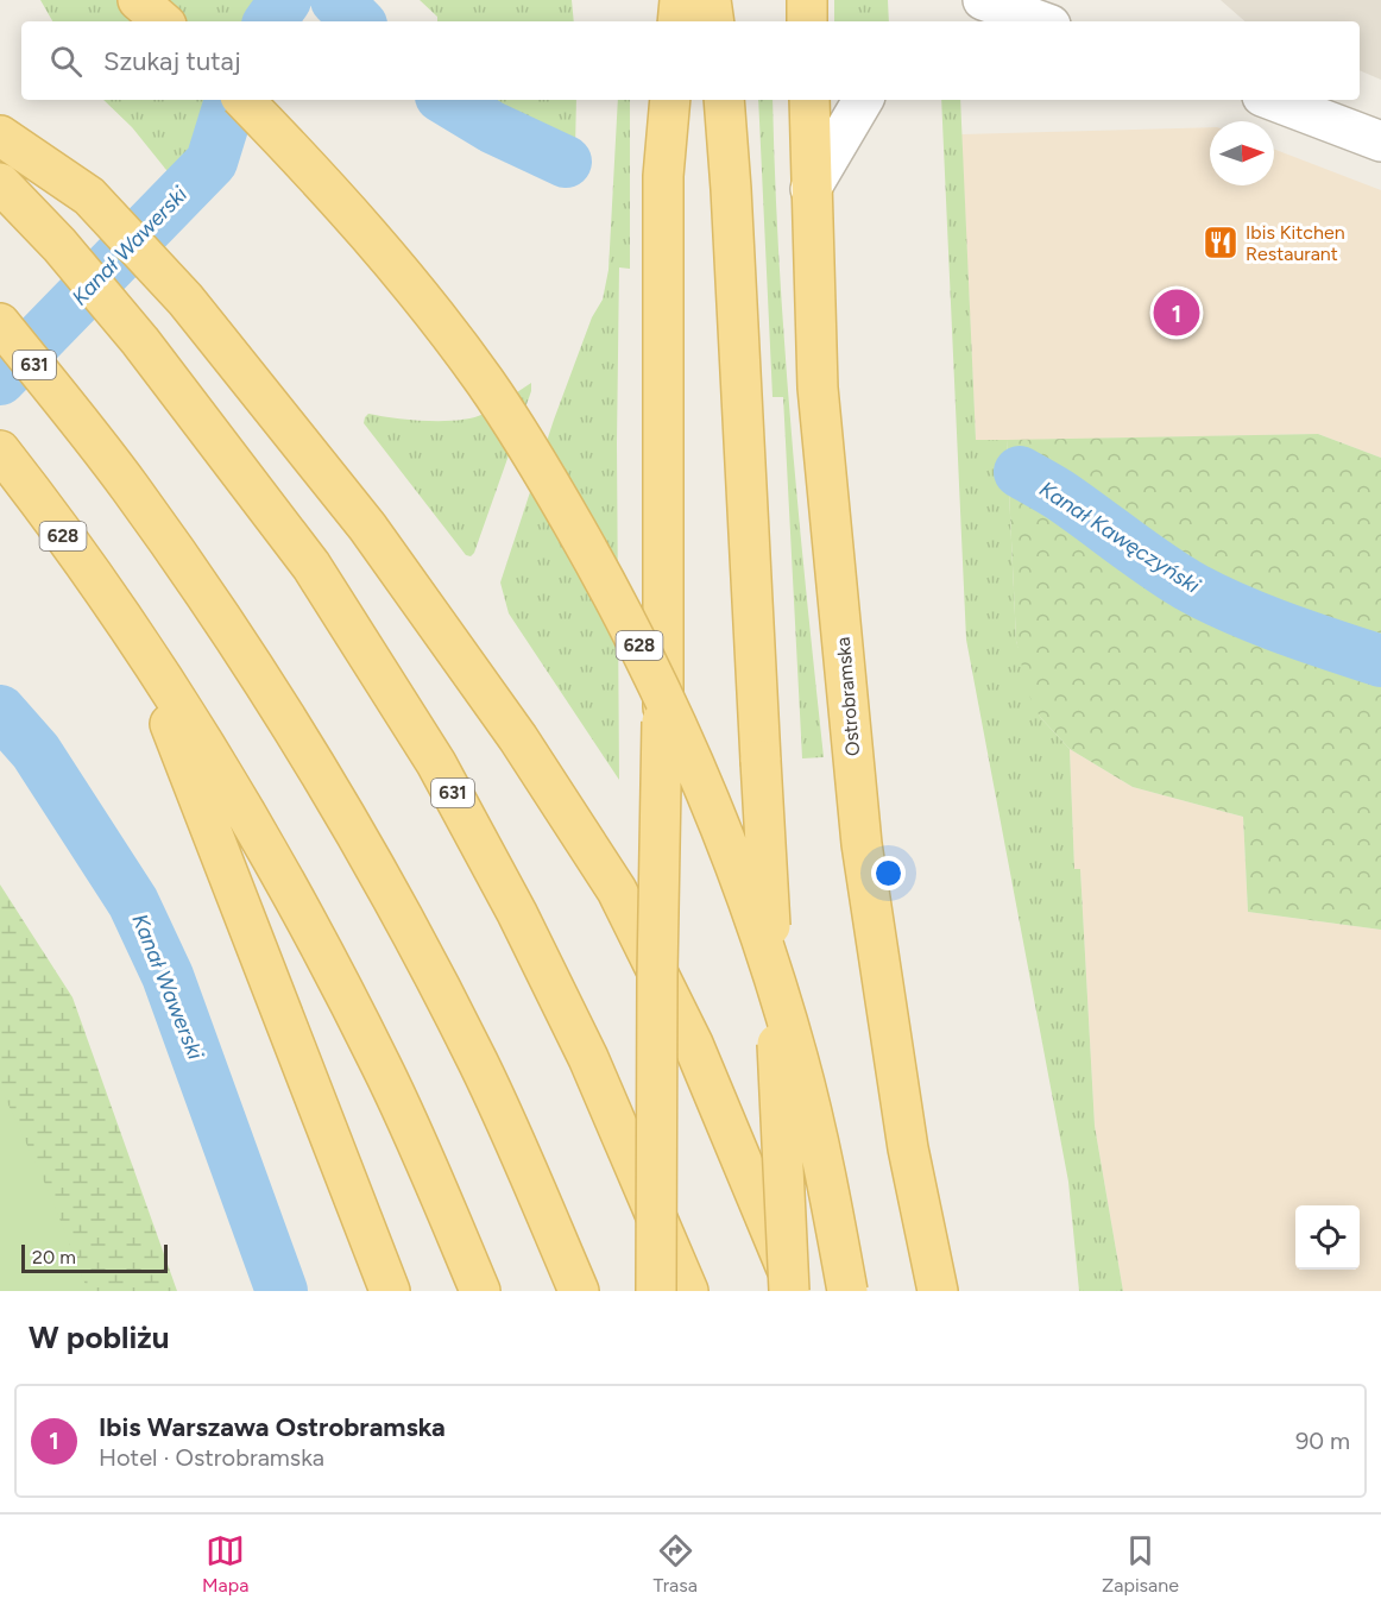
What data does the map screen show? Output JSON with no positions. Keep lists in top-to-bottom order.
{
  "streets": {
    "main road": ["631", "628", "Ostrobramska"]
  },
  "water": ["Kanał Wawerski", "Kanał Kawęczyński"],
  "places": {
    "restaurant": ["Ibis Kitchen Restaurant"]
  },
  "scale_bar": "20 m",
  "north": "right",
  "page": {
    "search": "Szukaj tutaj",
    "pins": "1",
    "scale": "20 m",
    "heading": "W pobliżu",
    "list": [
      {
        "mark": "1",
        "name": "Ibis Warszawa Ostrobramska",
        "note": "Hotel · Ostrobramska",
        "value": "90 m"
      }
    ],
    "nav": ["Mapa", "Trasa", "Zapisane"]
  }
}
